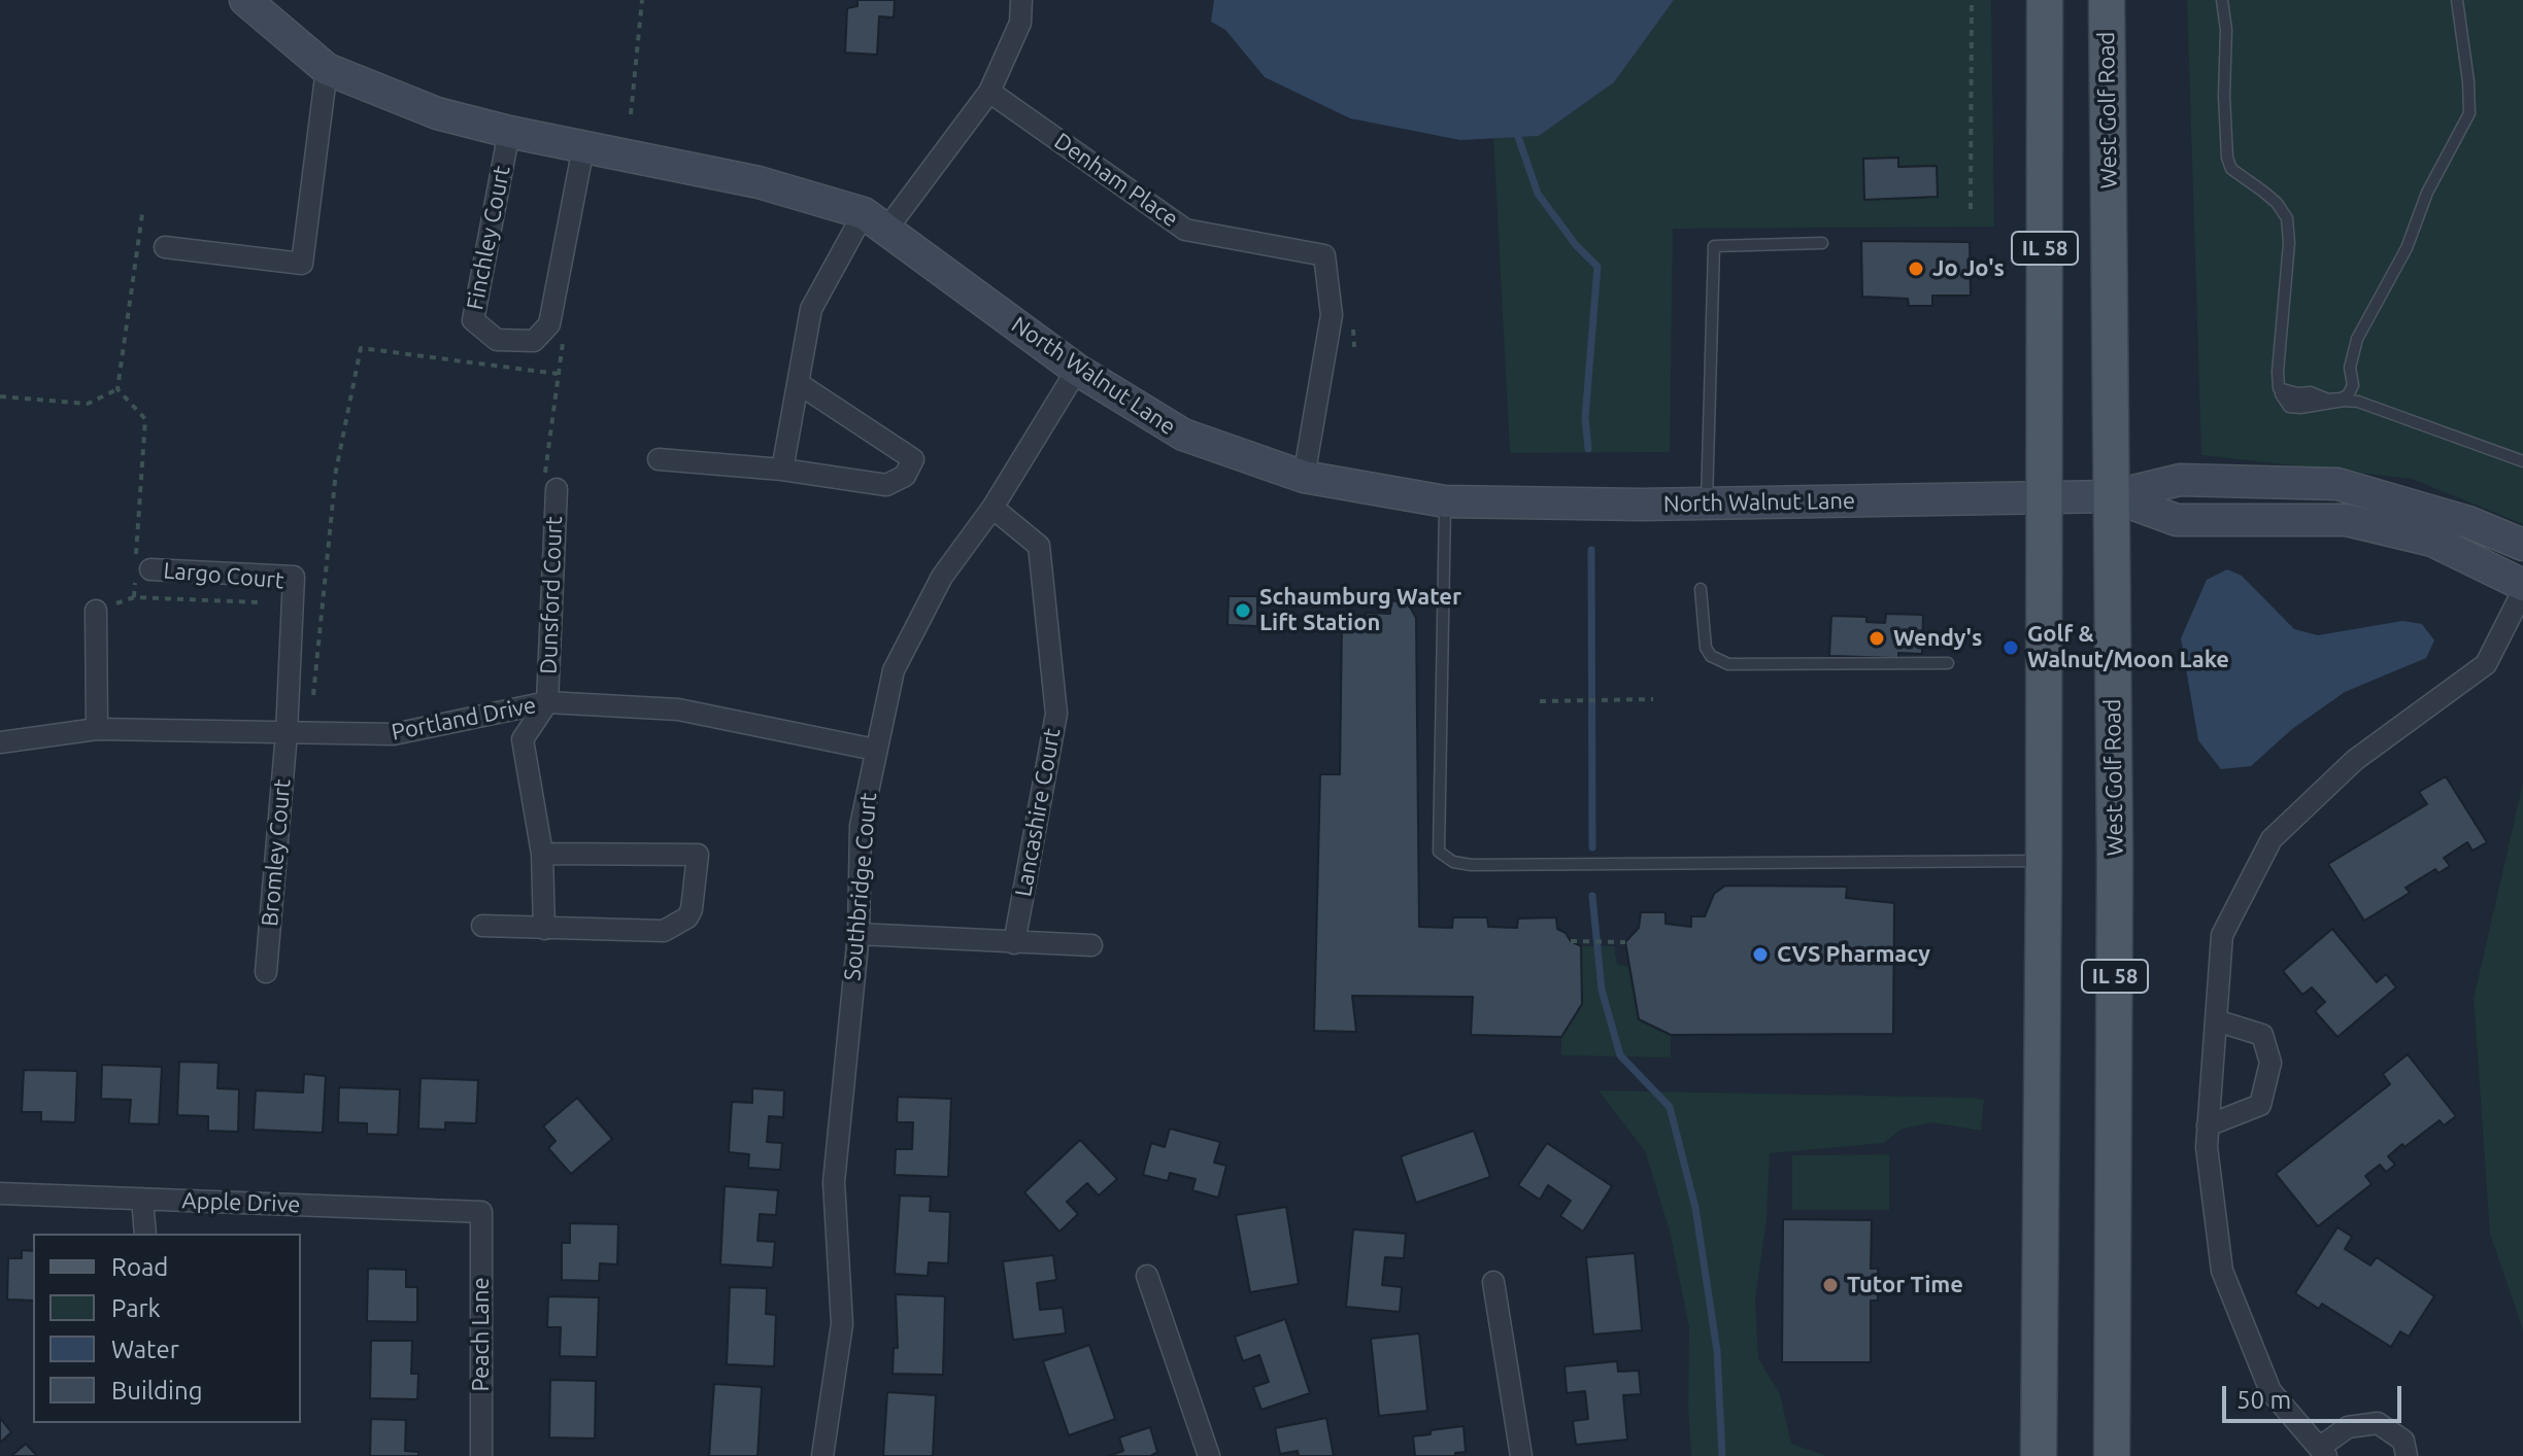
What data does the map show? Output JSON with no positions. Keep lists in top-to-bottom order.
{
  "streets": {
    "main road": ["West Golf Road", "IL 58"],
    "street": [
      "Denham Place",
      "Finchley Court",
      "North Walnut Lane",
      "Largo Court",
      "Dunsford Court",
      "Portland Drive",
      "Lancashire Court",
      "Bromley Court",
      "Southbridge Court",
      "Apple Drive",
      "Peach Lane"
    ]
  },
  "crossings": [
    ["West Golf Road", "North Walnut Lane"],
    ["Denham Place", "North Walnut Lane"],
    ["Finchley Court", "North Walnut Lane"],
    ["IL 58", "North Walnut Lane"],
    ["North Walnut Lane", "Southbridge Court"],
    ["Largo Court", "Portland Drive"],
    ["Largo Court", "Bromley Court"],
    ["Dunsford Court", "Portland Drive"],
    ["Portland Drive", "Bromley Court"],
    ["Portland Drive", "Southbridge Court"],
    ["Lancashire Court", "Southbridge Court"],
    ["Apple Drive", "Peach Lane"]
  ],
  "places": [
    "Jo Jo's",
    "Schaumburg Water Lift Station",
    "Wendy's",
    "Golf & Walnut/Moon Lake",
    "CVS Pharmacy",
    "Tutor Time"
  ],
  "legend": [
    "Road",
    "Park",
    "Water",
    "Building"
  ],
  "scale_bar": "50 m"
}
